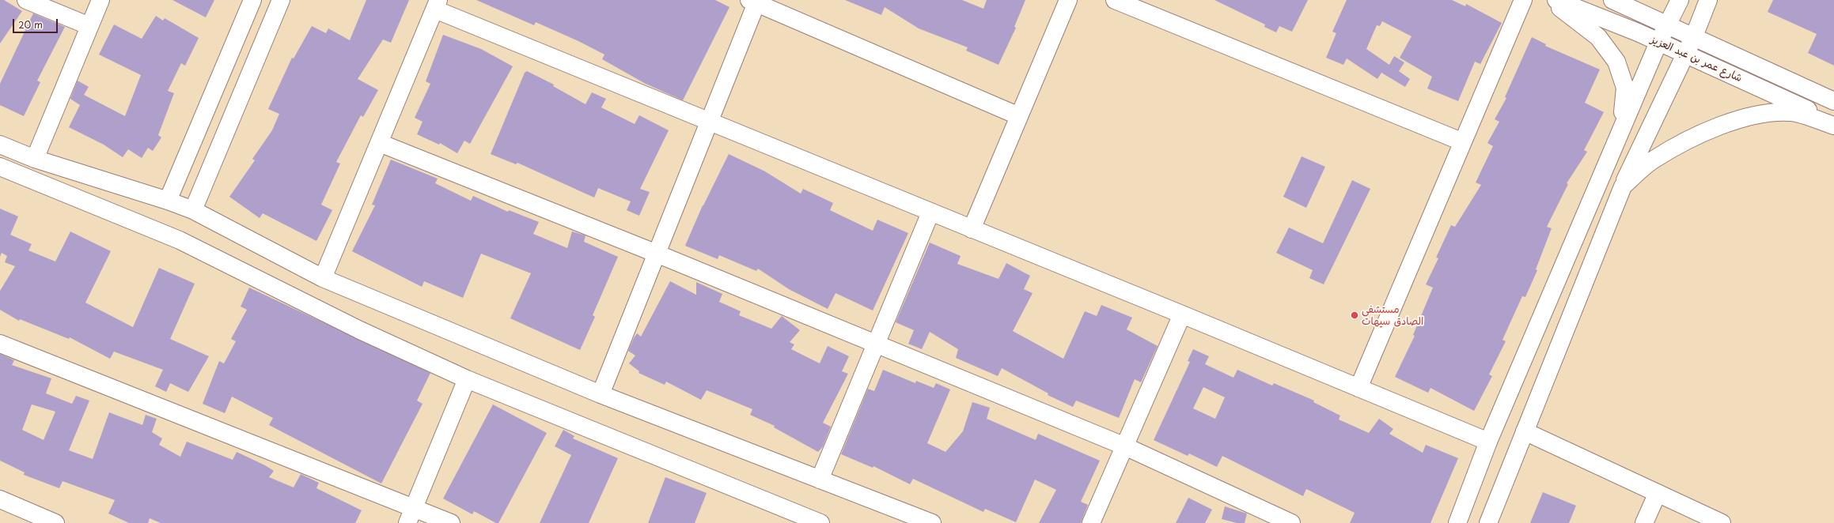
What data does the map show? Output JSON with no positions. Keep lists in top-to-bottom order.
{
  "streets": {
    "street": ["شارع عمر بن عبد العزيز"]
  },
  "places": ["مستشفى الصادق سيهات"],
  "scale_bar": "20 m"
}
